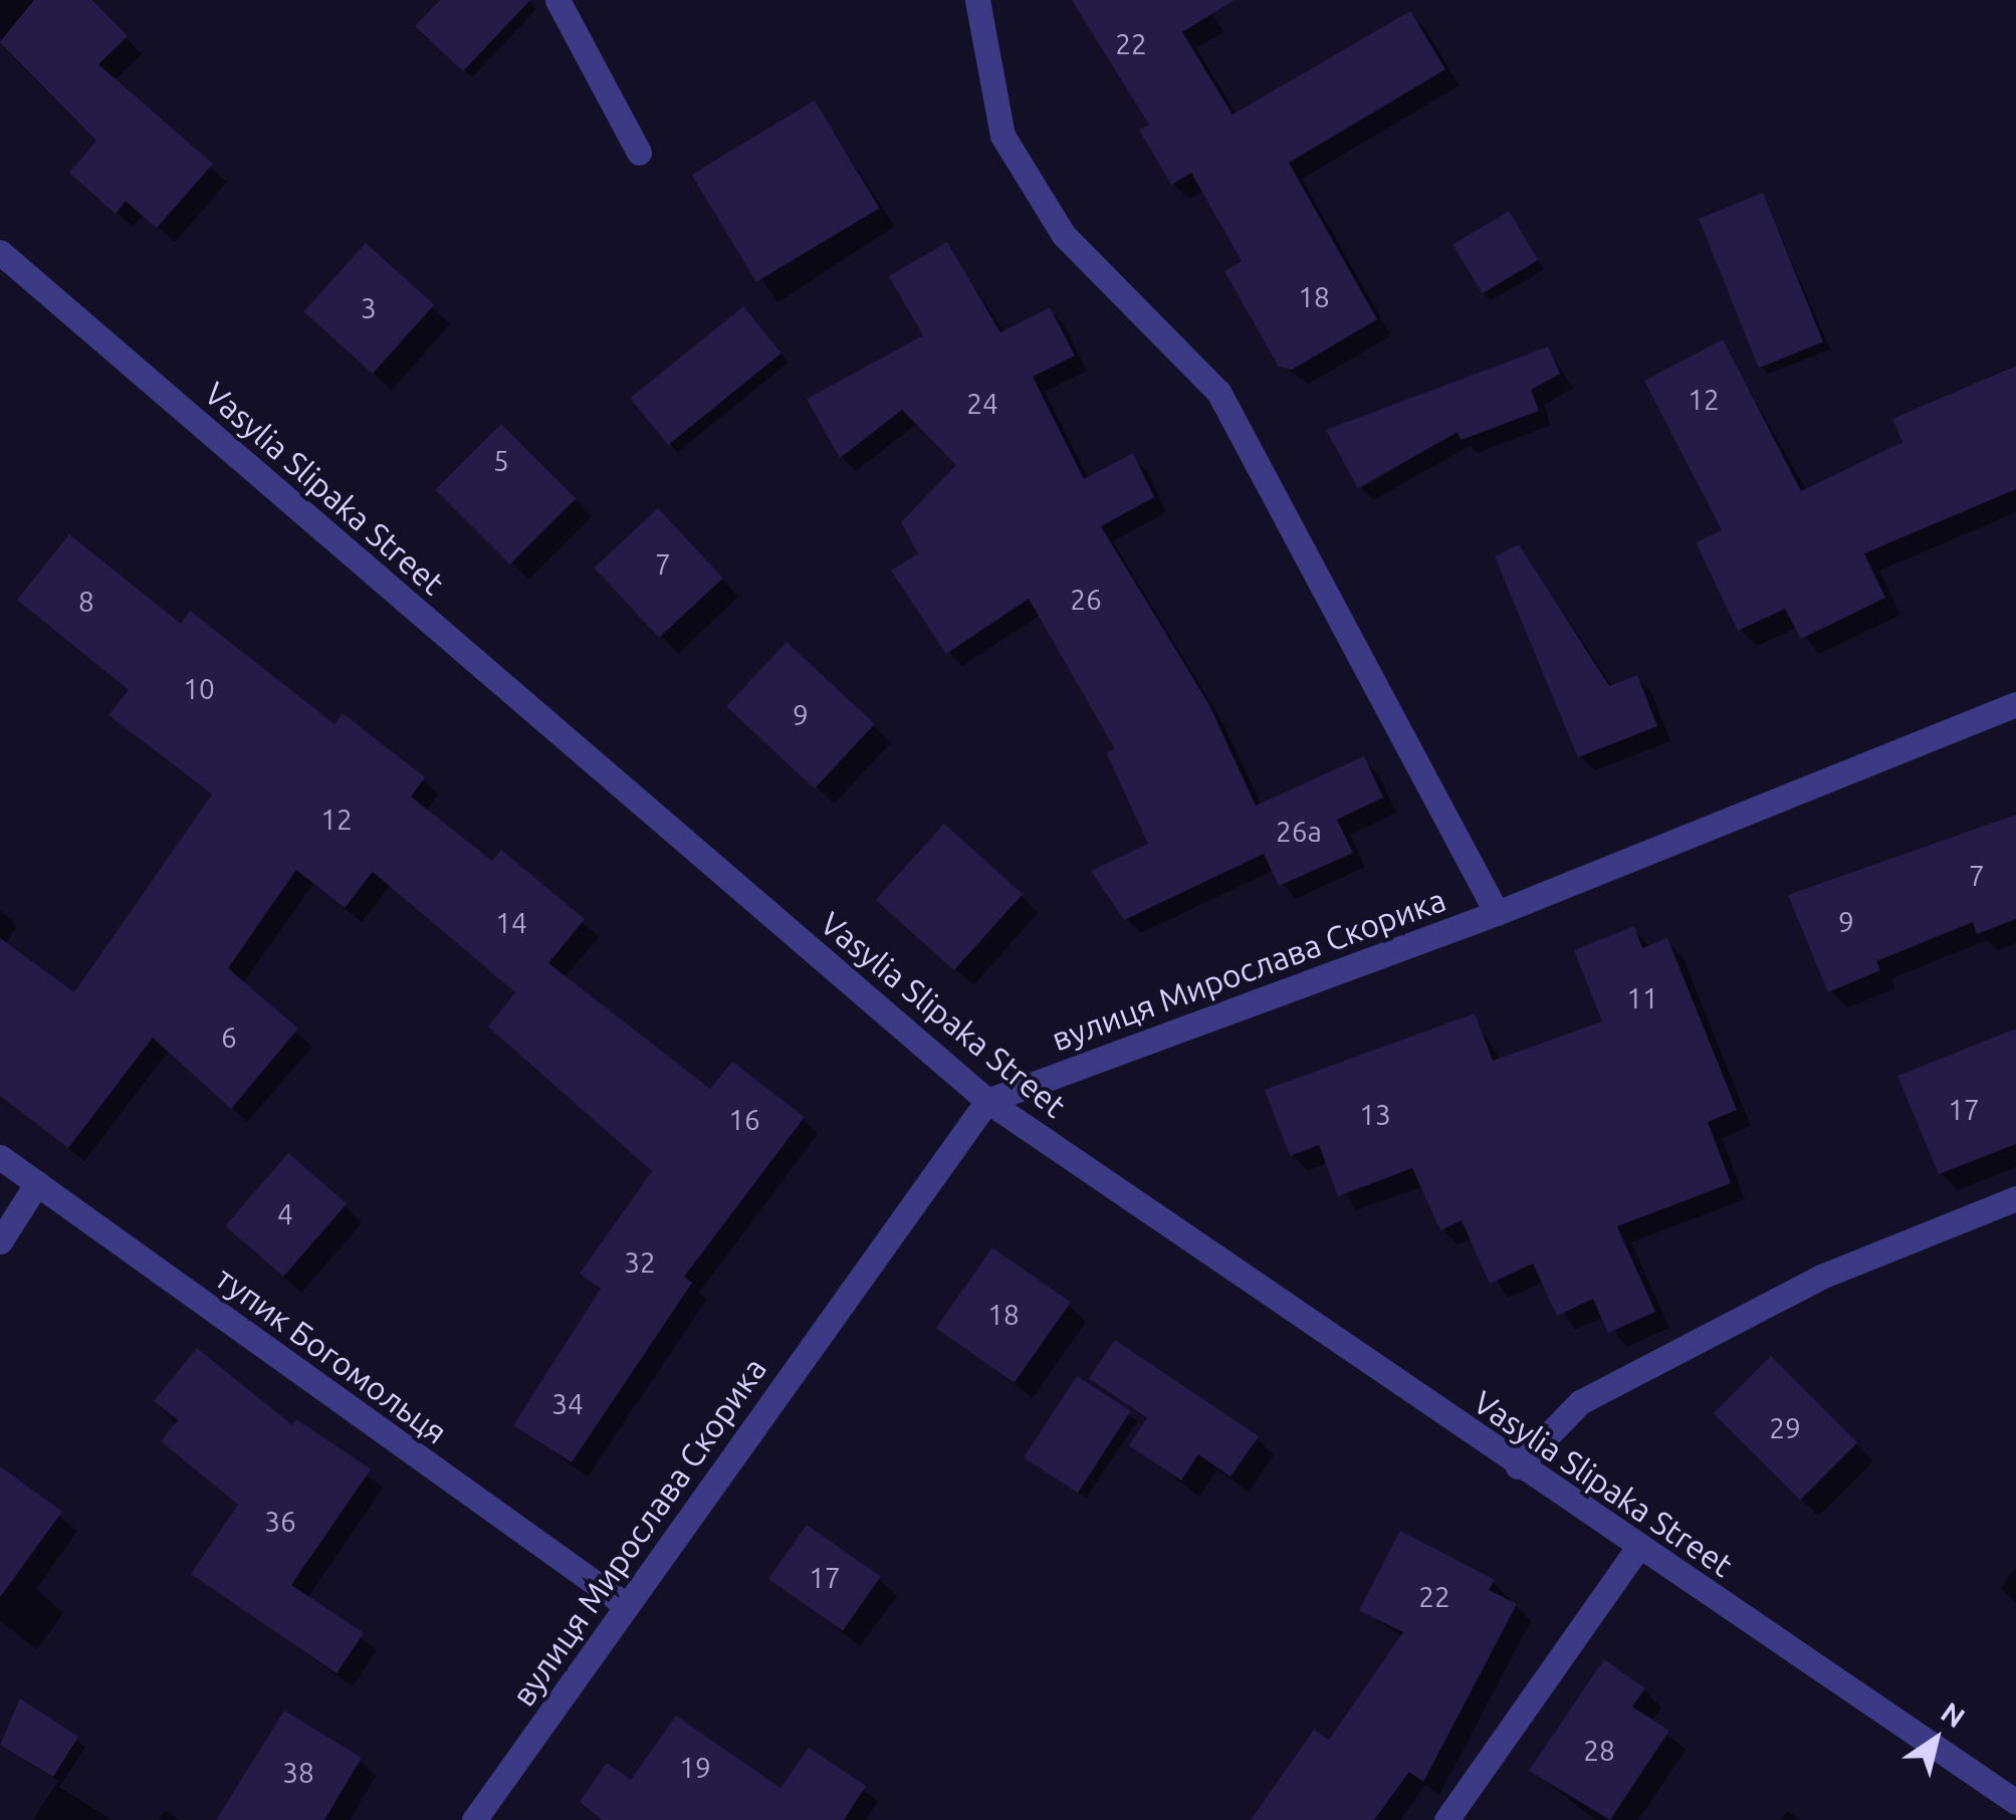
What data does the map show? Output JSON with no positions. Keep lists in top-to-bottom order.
{
  "streets": {
    "street": ["Vasylia Slipaka Street", "вулиця Мирослава Скорика", "тупик Богомольця"]
  },
  "crossings": [
    ["Vasylia Slipaka Street", "вулиця Мирослава Скорика"],
    ["вулиця Мирослава Скорика", "тупик Богомольця"]
  ],
  "house_numbers": [
    "22",
    "18",
    "3",
    "12",
    "24",
    "5",
    "7",
    "26",
    "8",
    "10",
    "9",
    "12",
    "26а",
    "7",
    "9",
    "14",
    "11",
    "6",
    "17",
    "13",
    "16",
    "4",
    "32",
    "18",
    "34",
    "29",
    "36",
    "17",
    "22",
    "28",
    "19",
    "38"
  ],
  "north": "top right"
}
